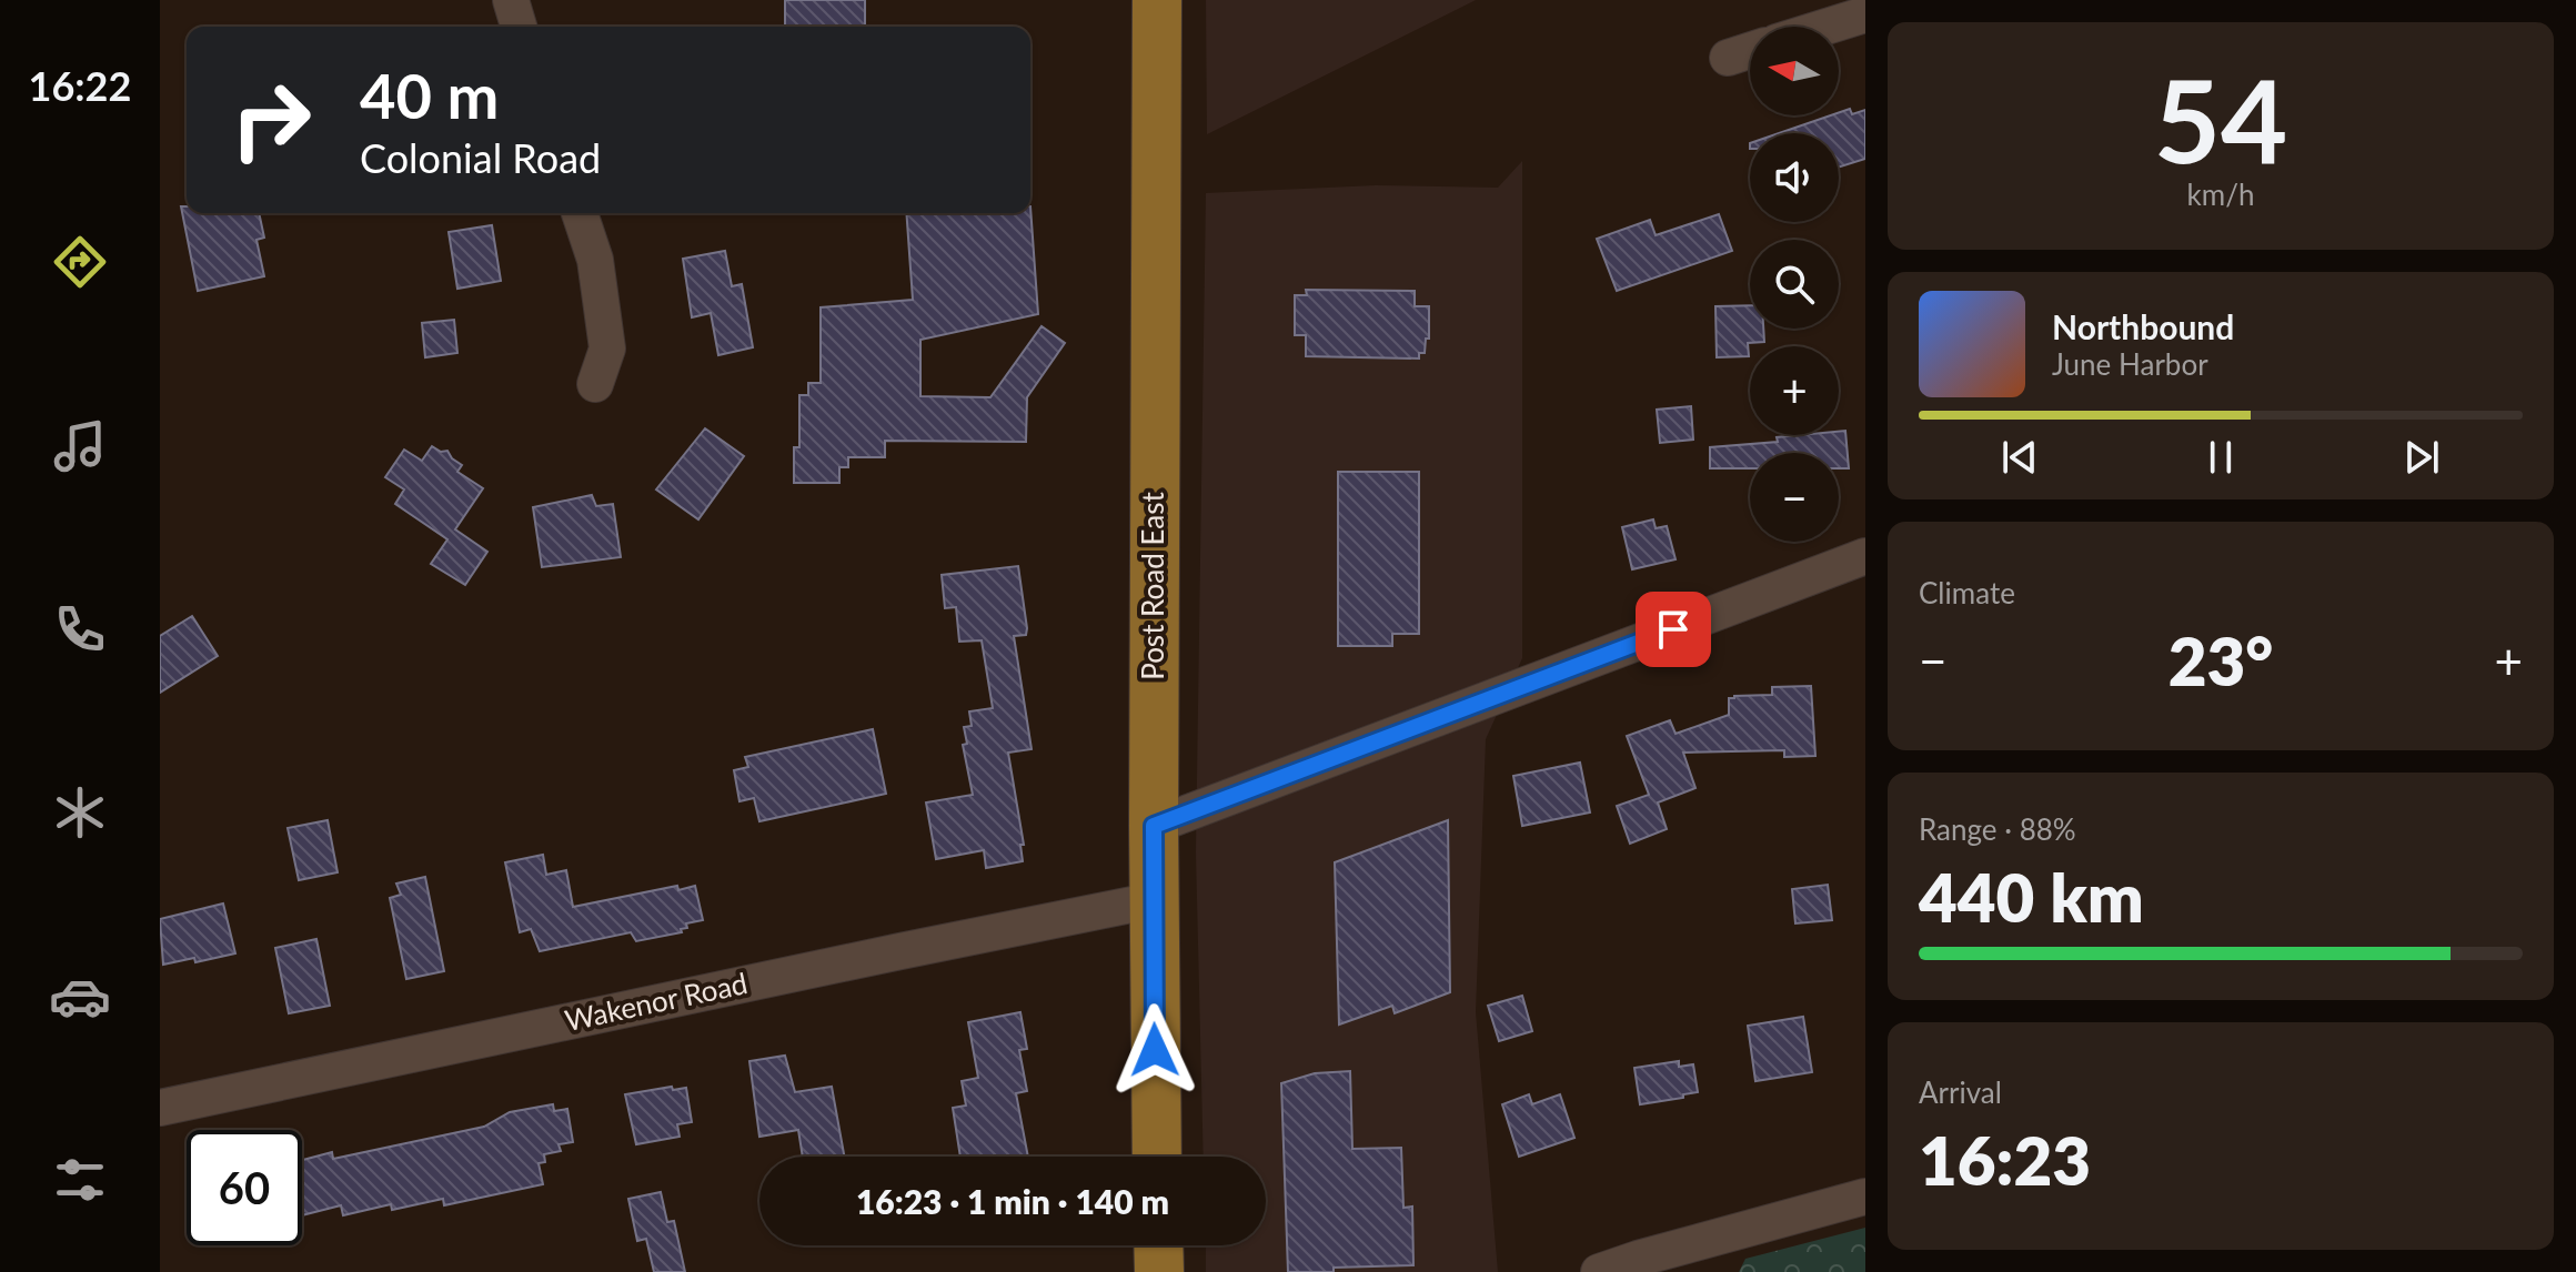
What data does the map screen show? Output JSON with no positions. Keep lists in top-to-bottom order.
{
  "streets": {
    "main road": ["Post Road East"],
    "street": ["Wakenor Road"]
  },
  "crossings": [
    ["Post Road East", "Wakenor Road"]
  ],
  "north": "left",
  "page": {
    "tabs": "16:22",
    "tile": [
      ["54", "km/h"],
      "Climate",
      ["Range · 88%", "440 km"],
      ["Arrival", "16:23"]
    ],
    "map_buttons": ["+", "−"],
    "turn": ["40 m", "Colonial Road"],
    "song": ["Northbound", "June Harbor"],
    "heat": ["−", "23°", "+"],
    "limit": "60",
    "trip": "16:23 · 1 min · 140 m"
  }
}
